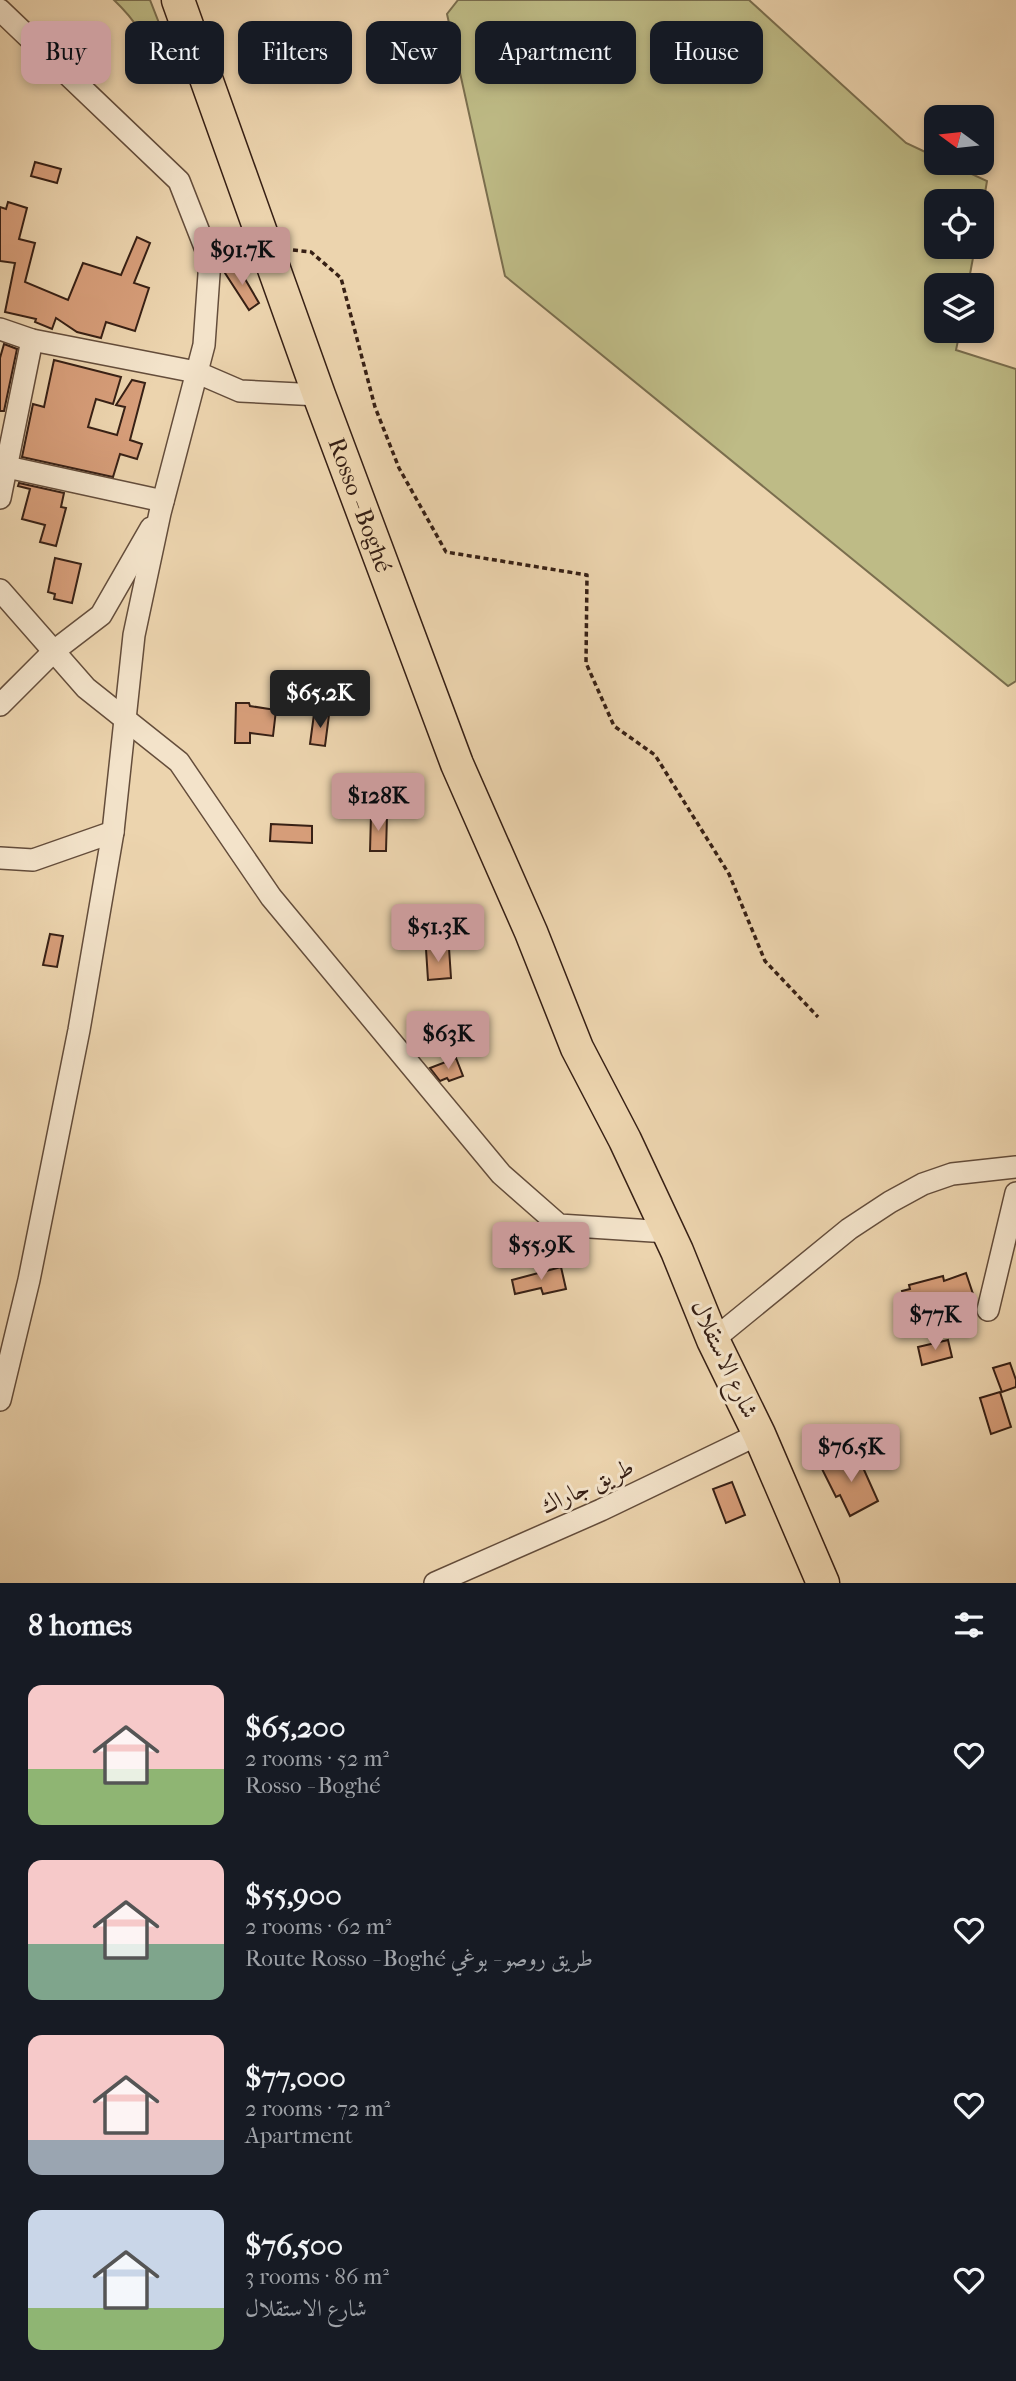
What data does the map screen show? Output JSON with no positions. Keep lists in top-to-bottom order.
{
  "streets": {
    "highway": ["Rosso - Boghé", "شارع الاستقلال"],
    "street": ["طريق جاراك"]
  },
  "crossings": [
    ["Rosso - Boghé", "شارع الاستقلال"],
    ["شارع الاستقلال", "طريق جاراك"]
  ],
  "north": "left",
  "page": {
    "chip": [
      "Buy",
      "Rent",
      "Filters",
      "New",
      "Apartment",
      "House"
    ],
    "price": [
      "$91.7K",
      "$65.2K",
      "$128K",
      "$51.3K",
      "$63K",
      "$55.9K",
      "$77K",
      "$76.5K"
    ],
    "heading": "8 homes",
    "list": [
      {
        "name": "$65,200",
        "note": "2 rooms · 52 m² · Rosso - Boghé"
      },
      {
        "name": "$55,900",
        "note": "2 rooms · 62 m² · Route Rosso - Boghé طريق روصو - بوغي"
      },
      {
        "name": "$77,000",
        "note": "2 rooms · 72 m² · Apartment"
      },
      {
        "name": "$76,500",
        "note": "3 rooms · 86 m² · شارع الاستقلال"
      }
    ]
  }
}
